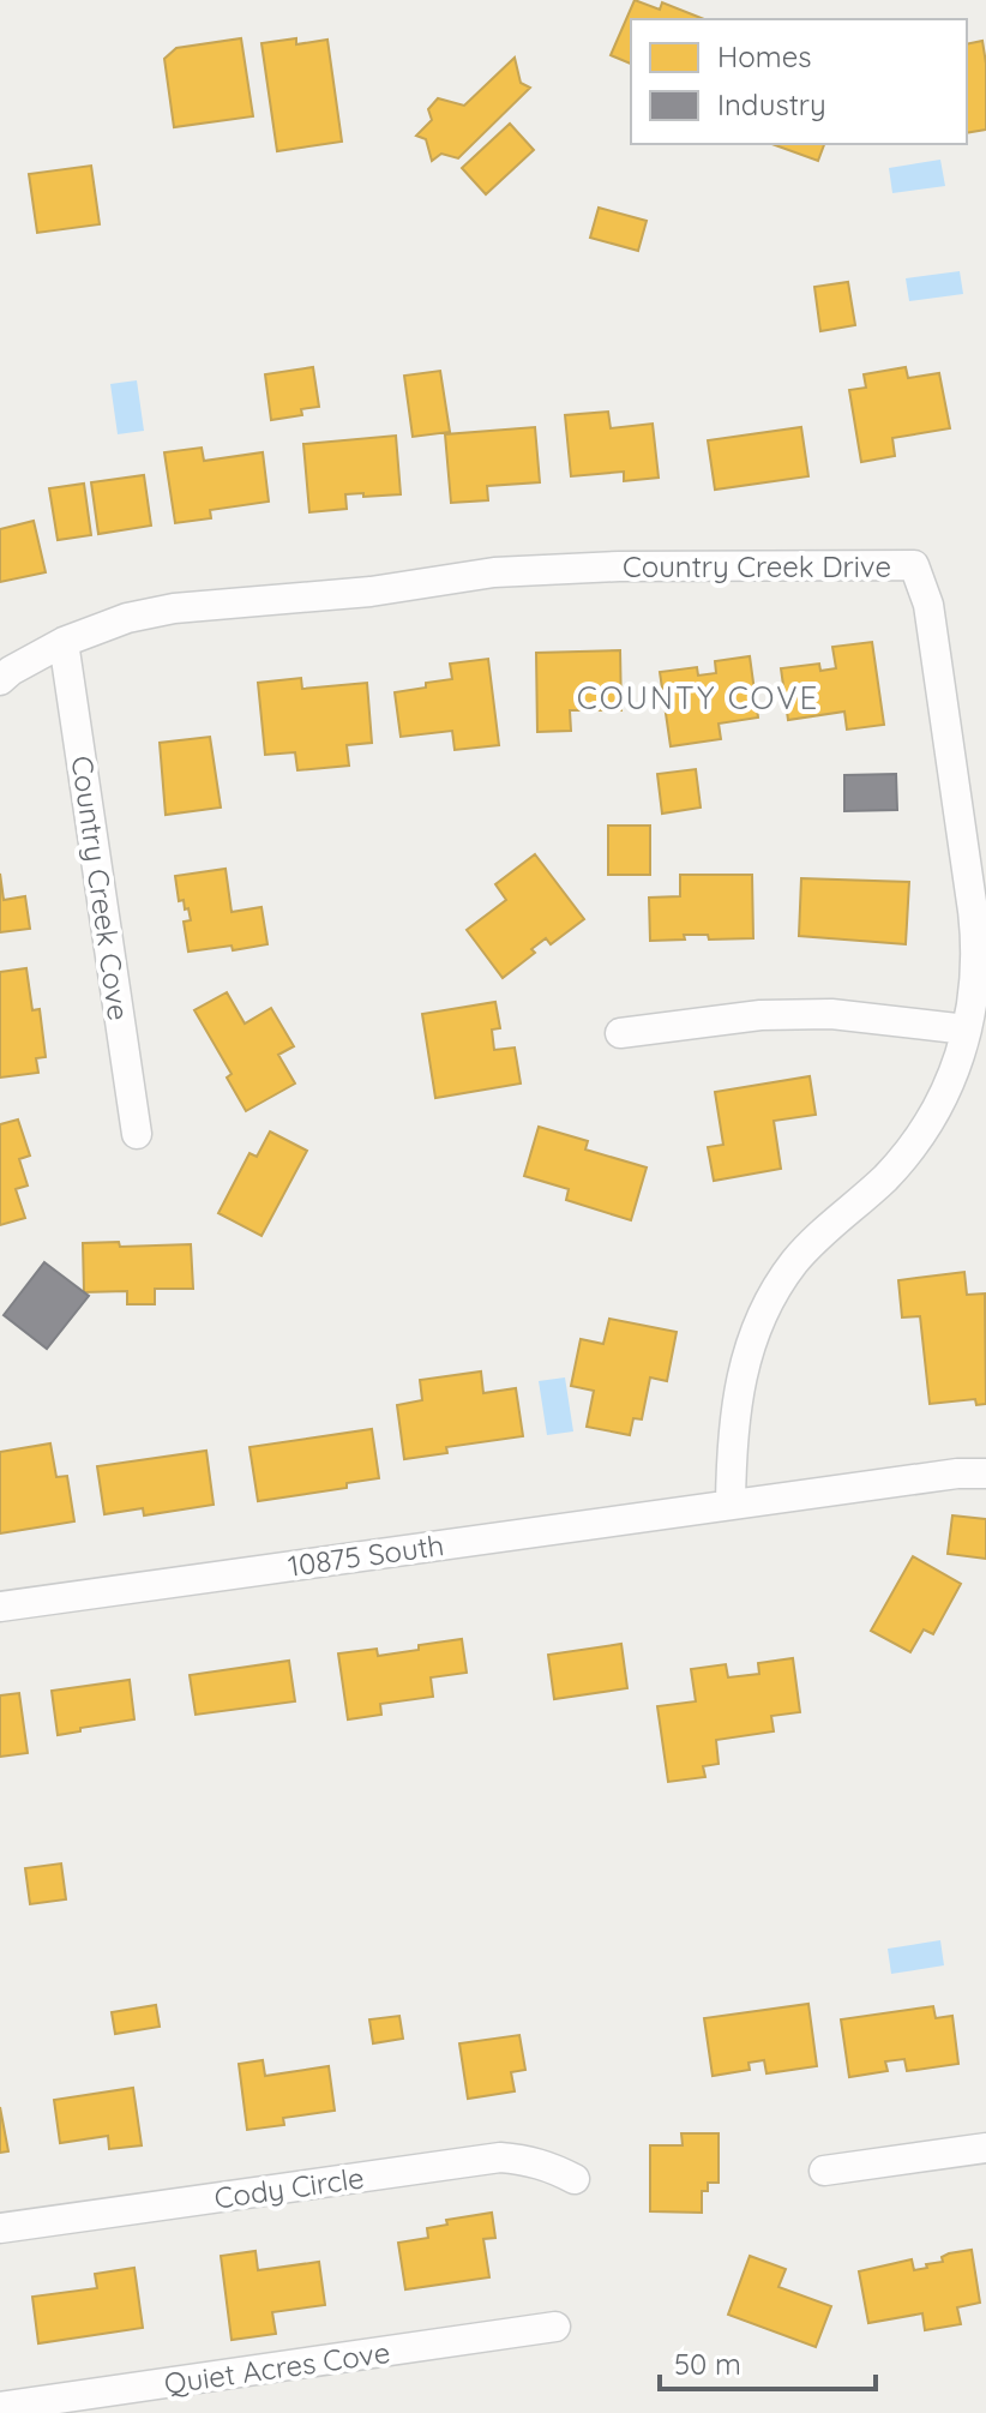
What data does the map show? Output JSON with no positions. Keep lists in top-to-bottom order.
{
  "streets": {
    "street": [
      "Country Creek Drive",
      "Country Creek Cove",
      "10875 South",
      "Cody Circle",
      "Quiet Acres Cove"
    ]
  },
  "crossings": [
    ["Country Creek Drive", "Country Creek Cove"],
    ["Country Creek Drive", "10875 South"]
  ],
  "districts": ["COUNTY COVE"],
  "legend": ["Homes", "Industry"],
  "scale_bar": "50 m"
}
